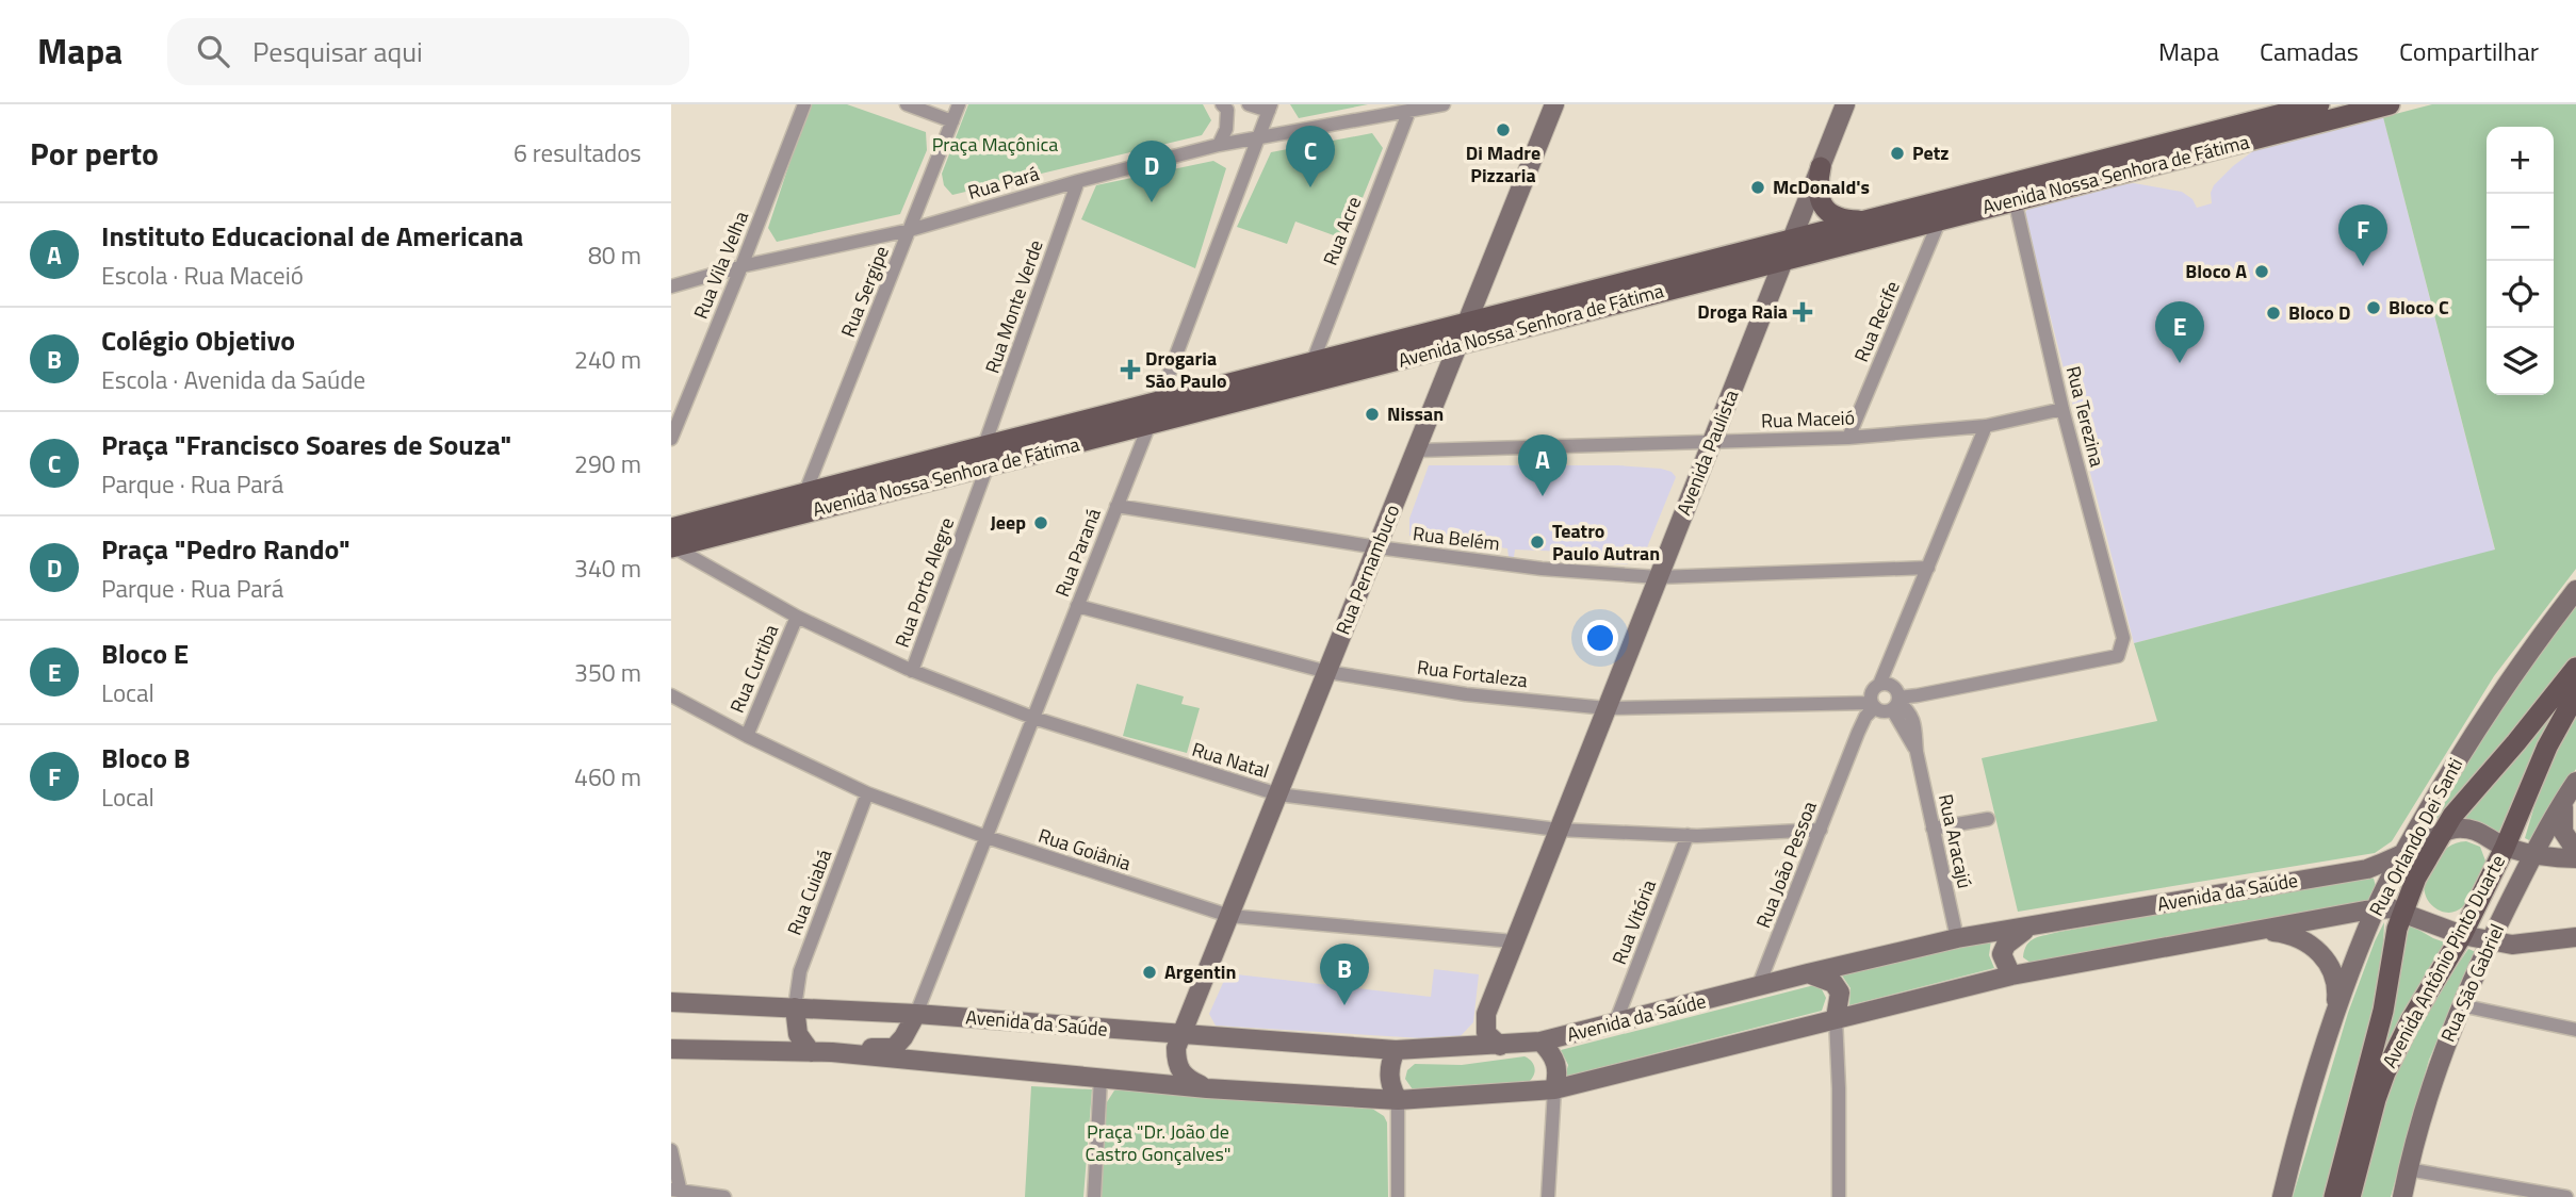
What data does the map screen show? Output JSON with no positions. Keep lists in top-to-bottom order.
{
  "streets": {
    "main road": [
      "Avenida Nossa Senhora de Fátima",
      "Avenida Paulista",
      "Rua Pernambuco",
      "Rua Orlando Dei Santi",
      "Avenida da Saúde",
      "Avenida Antônio Pinto Duarte",
      "Rua São Gabriel"
    ],
    "street": [
      "Rua Pará",
      "Rua Acre",
      "Rua Vila Velha",
      "Rua Sergipe",
      "Rua Monte Verde",
      "Rua Recife",
      "Rua Terezina",
      "Rua Maceió",
      "Rua Belém",
      "Rua Paraná",
      "Rua Porto Alegre",
      "Rua Curtiba",
      "Rua Fortaleza",
      "Rua Natal",
      "Rua Aracajú",
      "Rua Goiânia",
      "Rua João Pessoa",
      "Rua Cuiabá",
      "Rua Vitória"
    ]
  },
  "crossings": [
    ["Avenida Nossa Senhora de Fátima", "Rua Acre"],
    ["Avenida Nossa Senhora de Fátima", "Rua Sergipe"],
    ["Avenida Nossa Senhora de Fátima", "Rua Monte Verde"],
    ["Avenida Nossa Senhora de Fátima", "Rua Recife"],
    ["Avenida Nossa Senhora de Fátima", "Rua Terezina"],
    ["Avenida Nossa Senhora de Fátima", "Avenida Paulista"],
    ["Avenida Nossa Senhora de Fátima", "Rua Paraná"],
    ["Avenida Nossa Senhora de Fátima", "Rua Pernambuco"],
    ["Avenida Nossa Senhora de Fátima", "Rua Porto Alegre"],
    ["Avenida Nossa Senhora de Fátima", "Rua Natal"],
    ["Rua Pará", "Rua Acre"],
    ["Rua Pará", "Rua Vila Velha"],
    ["Rua Pará", "Rua Sergipe"],
    ["Rua Pará", "Rua Monte Verde"],
    ["Rua Pará", "Rua Paraná"],
    ["Rua Monte Verde", "Rua Porto Alegre"],
    ["Rua Recife", "Rua Maceió"],
    ["Rua Terezina", "Rua Maceió"],
    ["Rua Terezina", "Rua Fortaleza"],
    ["Rua Maceió", "Avenida Paulista"],
    ["Rua Maceió", "Rua Pernambuco"],
    ["Rua Maceió", "Rua João Pessoa"],
    ["Avenida Paulista", "Rua Belém"],
    ["Avenida Paulista", "Rua Fortaleza"],
    ["Avenida Paulista", "Rua Natal"],
    ["Avenida Paulista", "Rua Goiânia"],
    ["Avenida Paulista", "Avenida da Saúde"],
    ["Rua Belém", "Rua Paraná"],
    ["Rua Belém", "Rua Pernambuco"],
    ["Rua Belém", "Rua João Pessoa"],
    ["Rua Paraná", "Rua Fortaleza"],
    ["Rua Paraná", "Rua Natal"],
    ["Rua Paraná", "Rua Goiânia"],
    ["Rua Paraná", "Avenida da Saúde"],
    ["Rua Pernambuco", "Rua Fortaleza"],
    ["Rua Pernambuco", "Rua Natal"],
    ["Rua Pernambuco", "Rua Goiânia"],
    ["Rua Pernambuco", "Avenida da Saúde"],
    ["Rua Porto Alegre", "Rua Natal"],
    ["Rua Curtiba", "Rua Natal"],
    ["Rua Curtiba", "Rua Goiânia"],
    ["Rua Fortaleza", "Rua Aracajú"],
    ["Rua Fortaleza", "Rua João Pessoa"],
    ["Rua Natal", "Rua João Pessoa"],
    ["Rua Natal", "Rua Vitória"],
    ["Rua Orlando Dei Santi", "Avenida da Saúde"],
    ["Rua Aracajú", "Rua João Pessoa"],
    ["Rua Aracajú", "Avenida da Saúde"],
    ["Rua Goiânia", "Rua Cuiabá"],
    ["Rua João Pessoa", "Avenida da Saúde"],
    ["Rua Cuiabá", "Avenida da Saúde"],
    ["Avenida da Saúde", "Rua Vitória"],
    ["Avenida da Saúde", "Avenida Antônio Pinto Duarte"],
    ["Avenida da Saúde", "Rua São Gabriel"]
  ],
  "parks": ["Praça Maçônica", "Praça \"Dr. João de Castro Gonçalves\""],
  "places": {
    "other": [
      "Di Madre Pizzaria",
      "Petz",
      "McDonald's",
      "Bloco A",
      "Bloco C",
      "Bloco D",
      "Nissan",
      "Jeep",
      "Teatro Paulo Autran",
      "Argentin"
    ],
    "health": ["Droga Raia", "Drogaria São Paulo"]
  },
  "page": {
    "header": "Mapa",
    "search": "Pesquisar aqui",
    "nav": ["Mapa", "Camadas", "Compartilhar"],
    "heading": ["Por perto", "6 resultados"],
    "pins": [
      "C",
      "D",
      "F",
      "E",
      "A",
      "B"
    ],
    "map_buttons": ["+", "−"],
    "list": [
      {
        "mark": "A",
        "name": "Instituto Educacional de Americana",
        "note": "Escola · Rua Maceió",
        "value": "80 m"
      },
      {
        "mark": "B",
        "name": "Colégio Objetivo",
        "note": "Escola · Avenida da Saúde",
        "value": "240 m"
      },
      {
        "mark": "C",
        "name": "Praça \"Francisco Soares de Souza\"",
        "note": "Parque · Rua Pará",
        "value": "290 m"
      },
      {
        "mark": "D",
        "name": "Praça \"Pedro Rando\"",
        "note": "Parque · Rua Pará",
        "value": "340 m"
      },
      {
        "mark": "E",
        "name": "Bloco E",
        "note": "Local",
        "value": "350 m"
      },
      {
        "mark": "F",
        "name": "Bloco B",
        "note": "Local",
        "value": "460 m"
      }
    ]
  }
}
